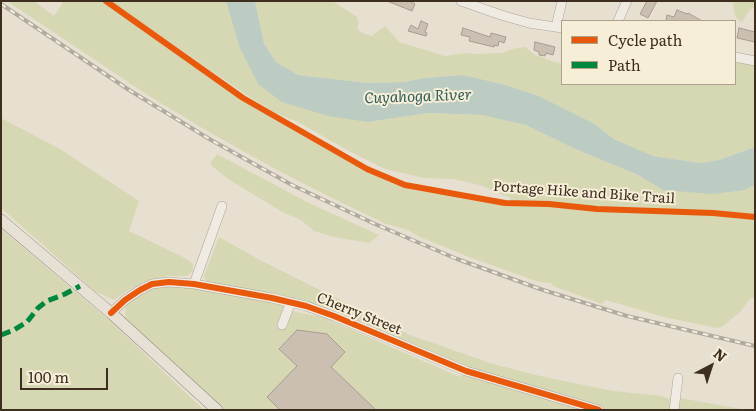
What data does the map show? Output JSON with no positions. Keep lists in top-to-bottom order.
{
  "streets": {
    "street": ["Cherry Street"],
    "cycle path": ["Portage Hike and Bike Trail"]
  },
  "water": ["Cuyahoga River"],
  "legend": ["Cycle path", "Path"],
  "scale_bar": "100 m",
  "north": "top right"
}
